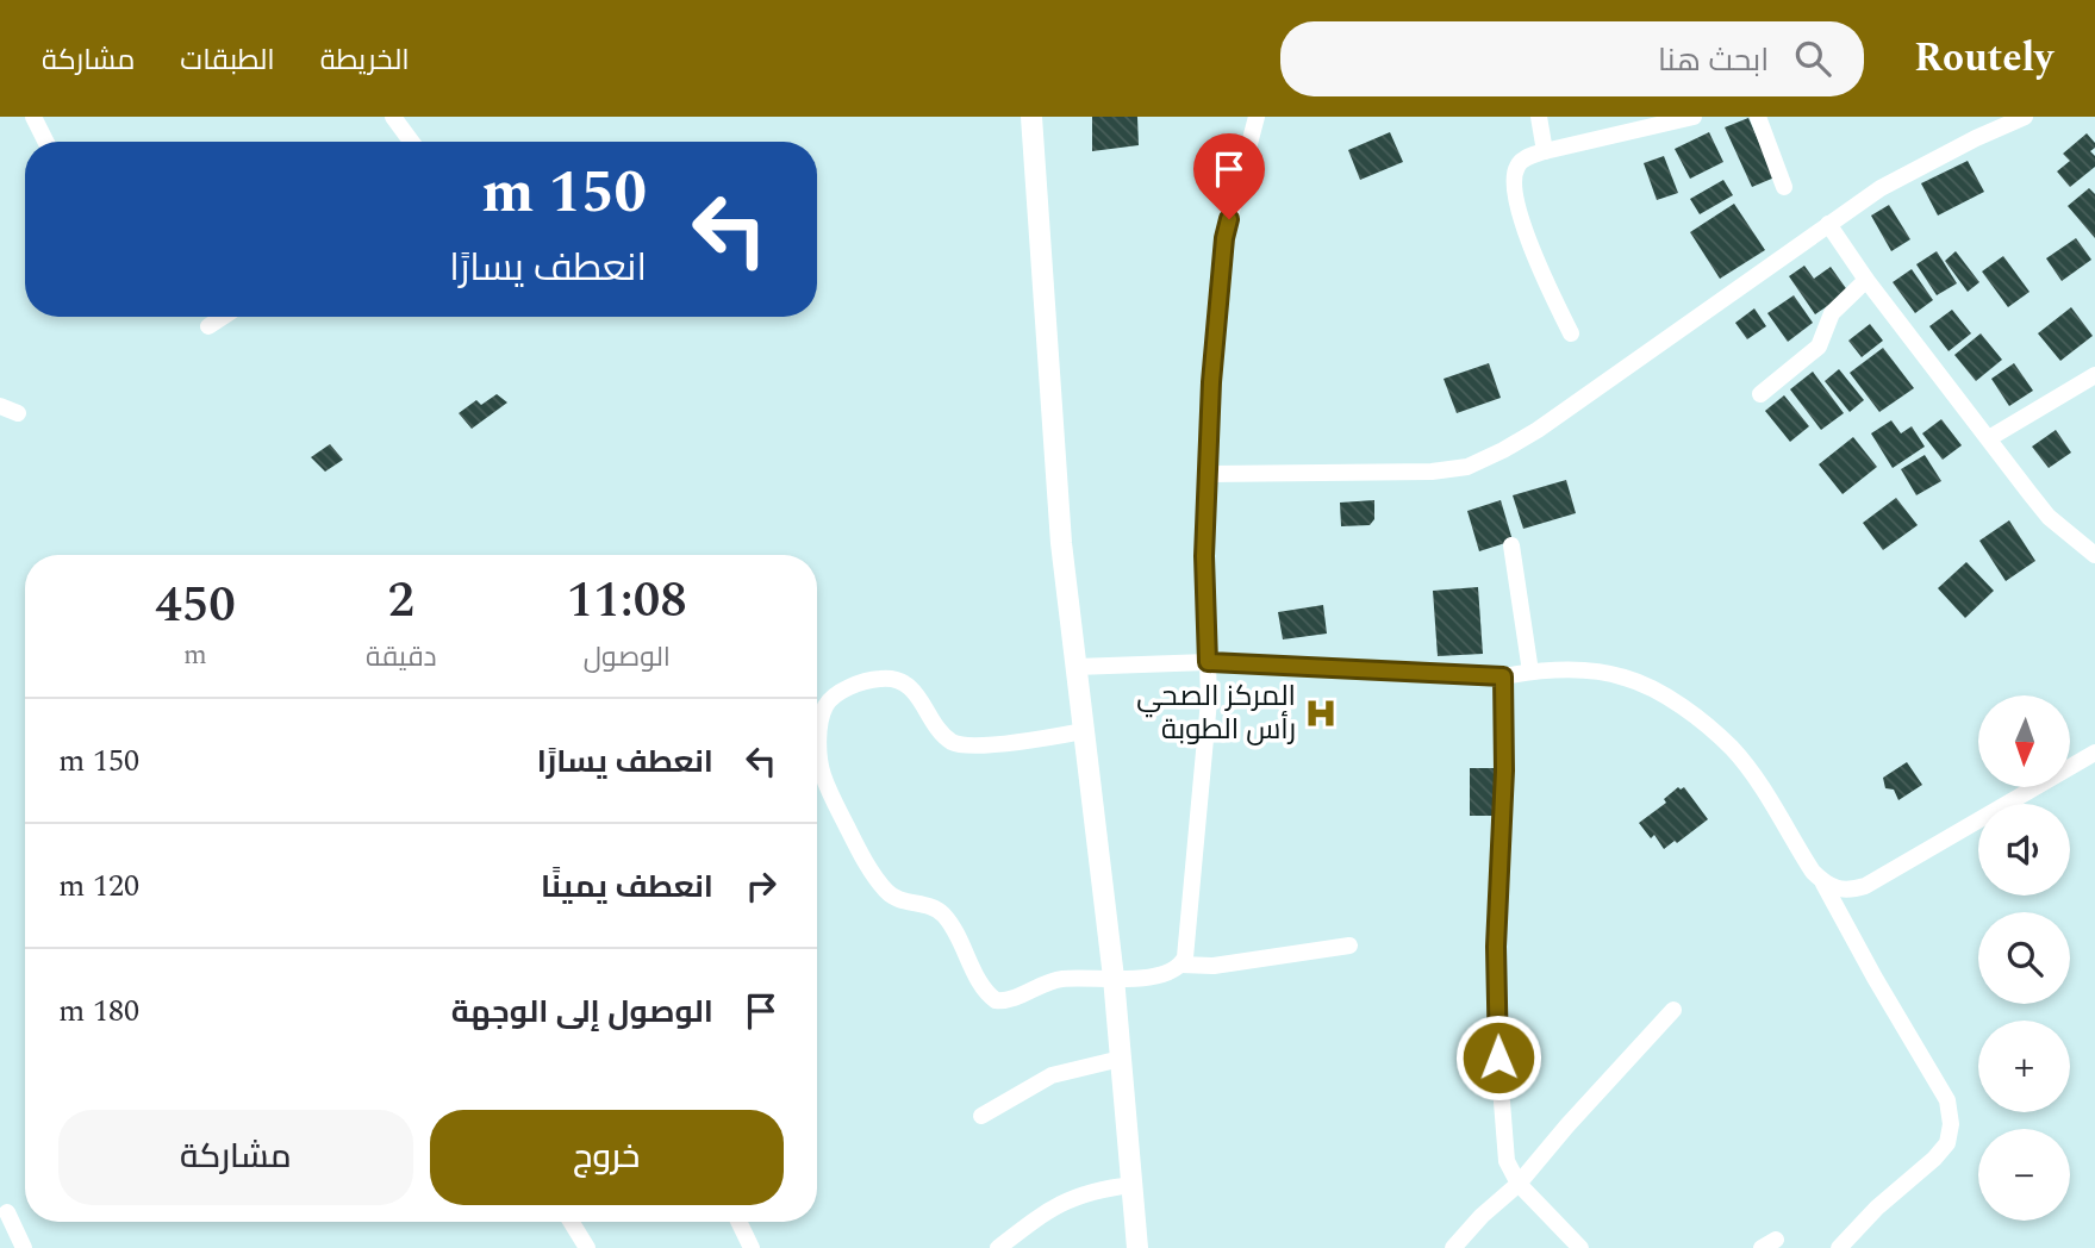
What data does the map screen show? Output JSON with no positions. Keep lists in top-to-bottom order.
{
  "places": {
    "hospital": ["المركز الصحي رأس الطوبة"]
  },
  "north": "bottom",
  "page": {
    "header": "Routely",
    "search": "ابحث هنا",
    "nav": ["الخريطة", "الطبقات", "مشاركة"],
    "turn": ["150 m", "انعطف يسارًا"],
    "eta": [
      "11:08",
      "الوصول",
      "2",
      "دقيقة",
      "450",
      "m"
    ],
    "map_buttons": ["+", "−"],
    "list": [
      {
        "name": "انعطف يسارًا",
        "value": "150 m"
      },
      {
        "name": "انعطف يمينًا",
        "value": "120 m"
      },
      {
        "name": "الوصول إلى الوجهة",
        "value": "180 m"
      }
    ],
    "buttons": ["خروج", "مشاركة"]
  }
}
